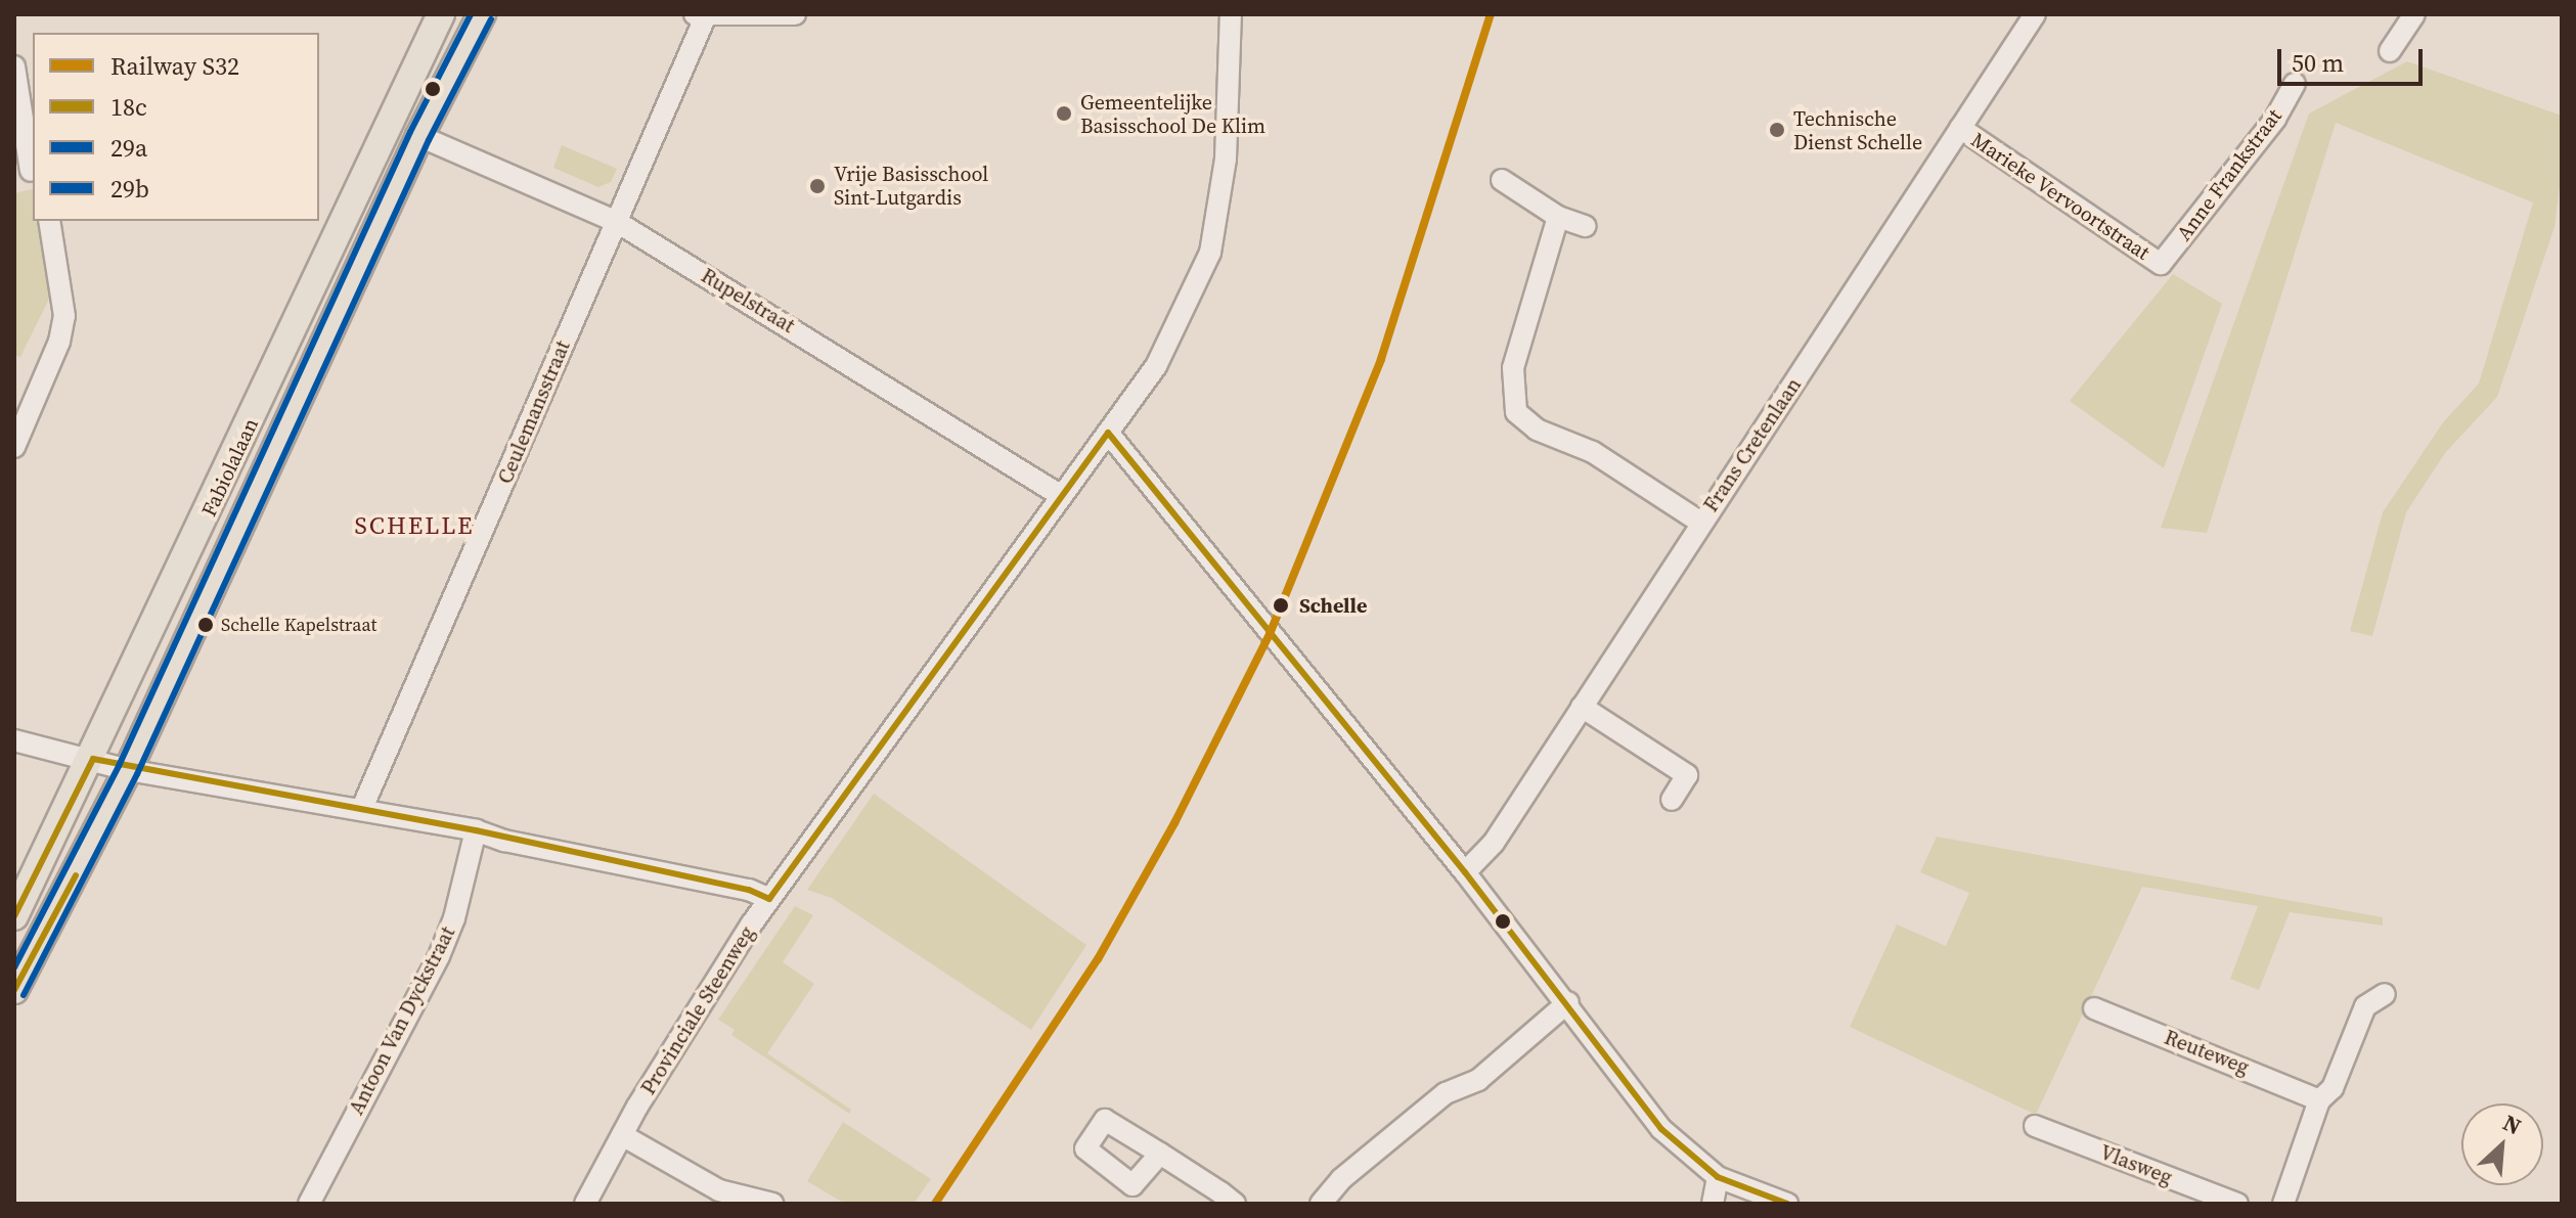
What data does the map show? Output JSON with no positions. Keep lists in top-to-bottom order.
{
  "streets": {
    "main road": ["Fabiolalaan"],
    "street": [
      "Anne Frankstraat",
      "Marieke Vervoortstraat",
      "Rupelstraat",
      "Ceulemansstraat",
      "Frans Cretenlaan",
      "Provinciale Steenweg",
      "Antoon Van Dyckstraat",
      "Reuteweg",
      "Vlasweg"
    ]
  },
  "crossings": [
    ["Anne Frankstraat", "Marieke Vervoortstraat"],
    ["Marieke Vervoortstraat", "Frans Cretenlaan"],
    ["Rupelstraat", "Ceulemansstraat"],
    ["Rupelstraat", "Fabiolalaan"],
    ["Rupelstraat", "Provinciale Steenweg"]
  ],
  "districts": ["SCHELLE"],
  "places": [
    "Gemeentelijke Basisschool De Klim",
    "Technische Dienst Schelle",
    "Vrije Basisschool Sint-Lutgardis",
    "Schelle",
    "Schelle Kapelstraat"
  ],
  "lines": [
    "rail line S32",
    "transit line 29b",
    "transit line 29a",
    "transit line 18c"
  ],
  "legend": [
    "Railway S32",
    "18c",
    "29a",
    "29b"
  ],
  "scale_bar": "50 m",
  "north": "top right"
}
